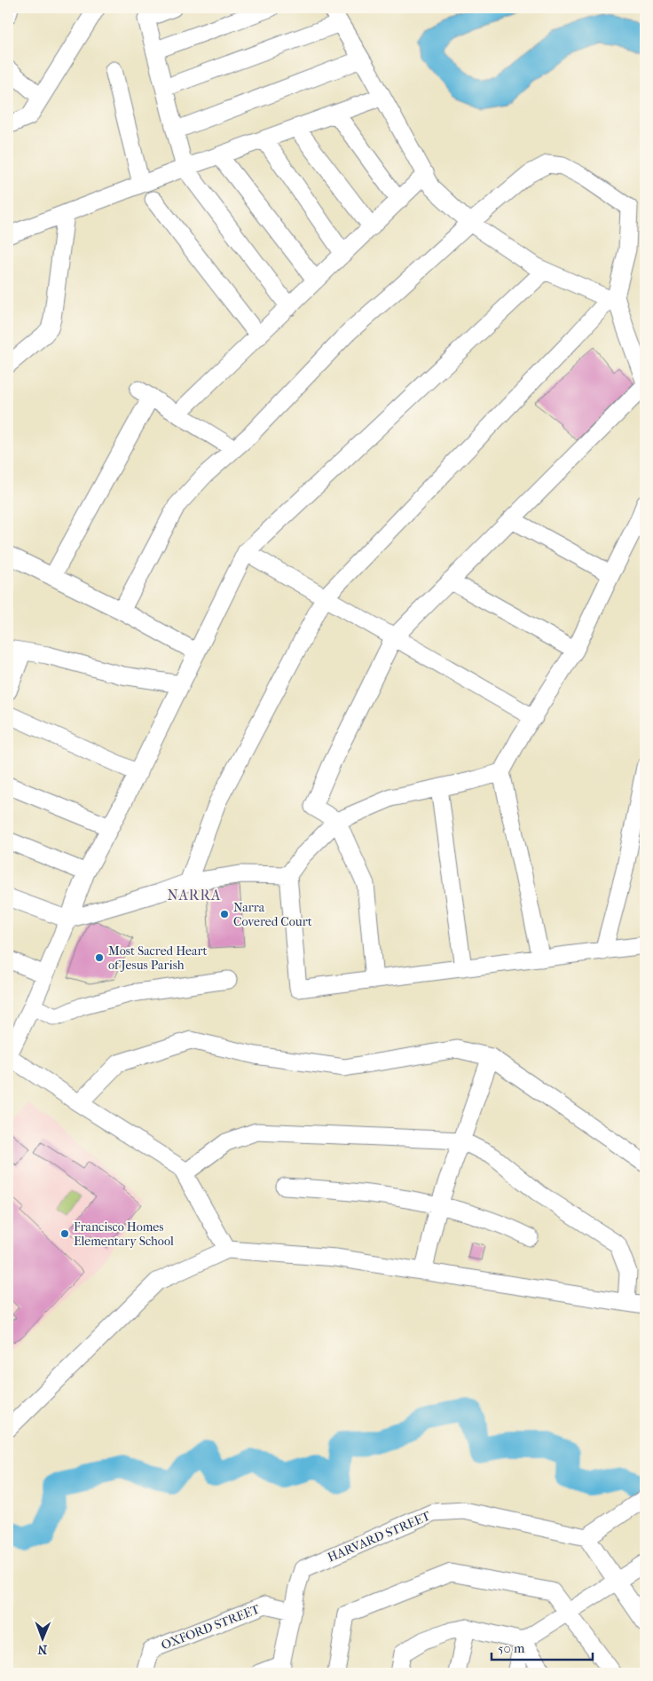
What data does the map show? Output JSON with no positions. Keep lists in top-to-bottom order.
{
  "streets": {
    "street": ["HARVARD STREET", "OXFORD STREET"]
  },
  "crossings": [
    ["HARVARD STREET", "OXFORD STREET"]
  ],
  "districts": ["NARRA"],
  "places": ["Narra Covered Court", "Most Sacred Heart of Jesus Parish", "Francisco Homes Elementary School"],
  "scale_bar": "50 m",
  "north": "bottom"
}
